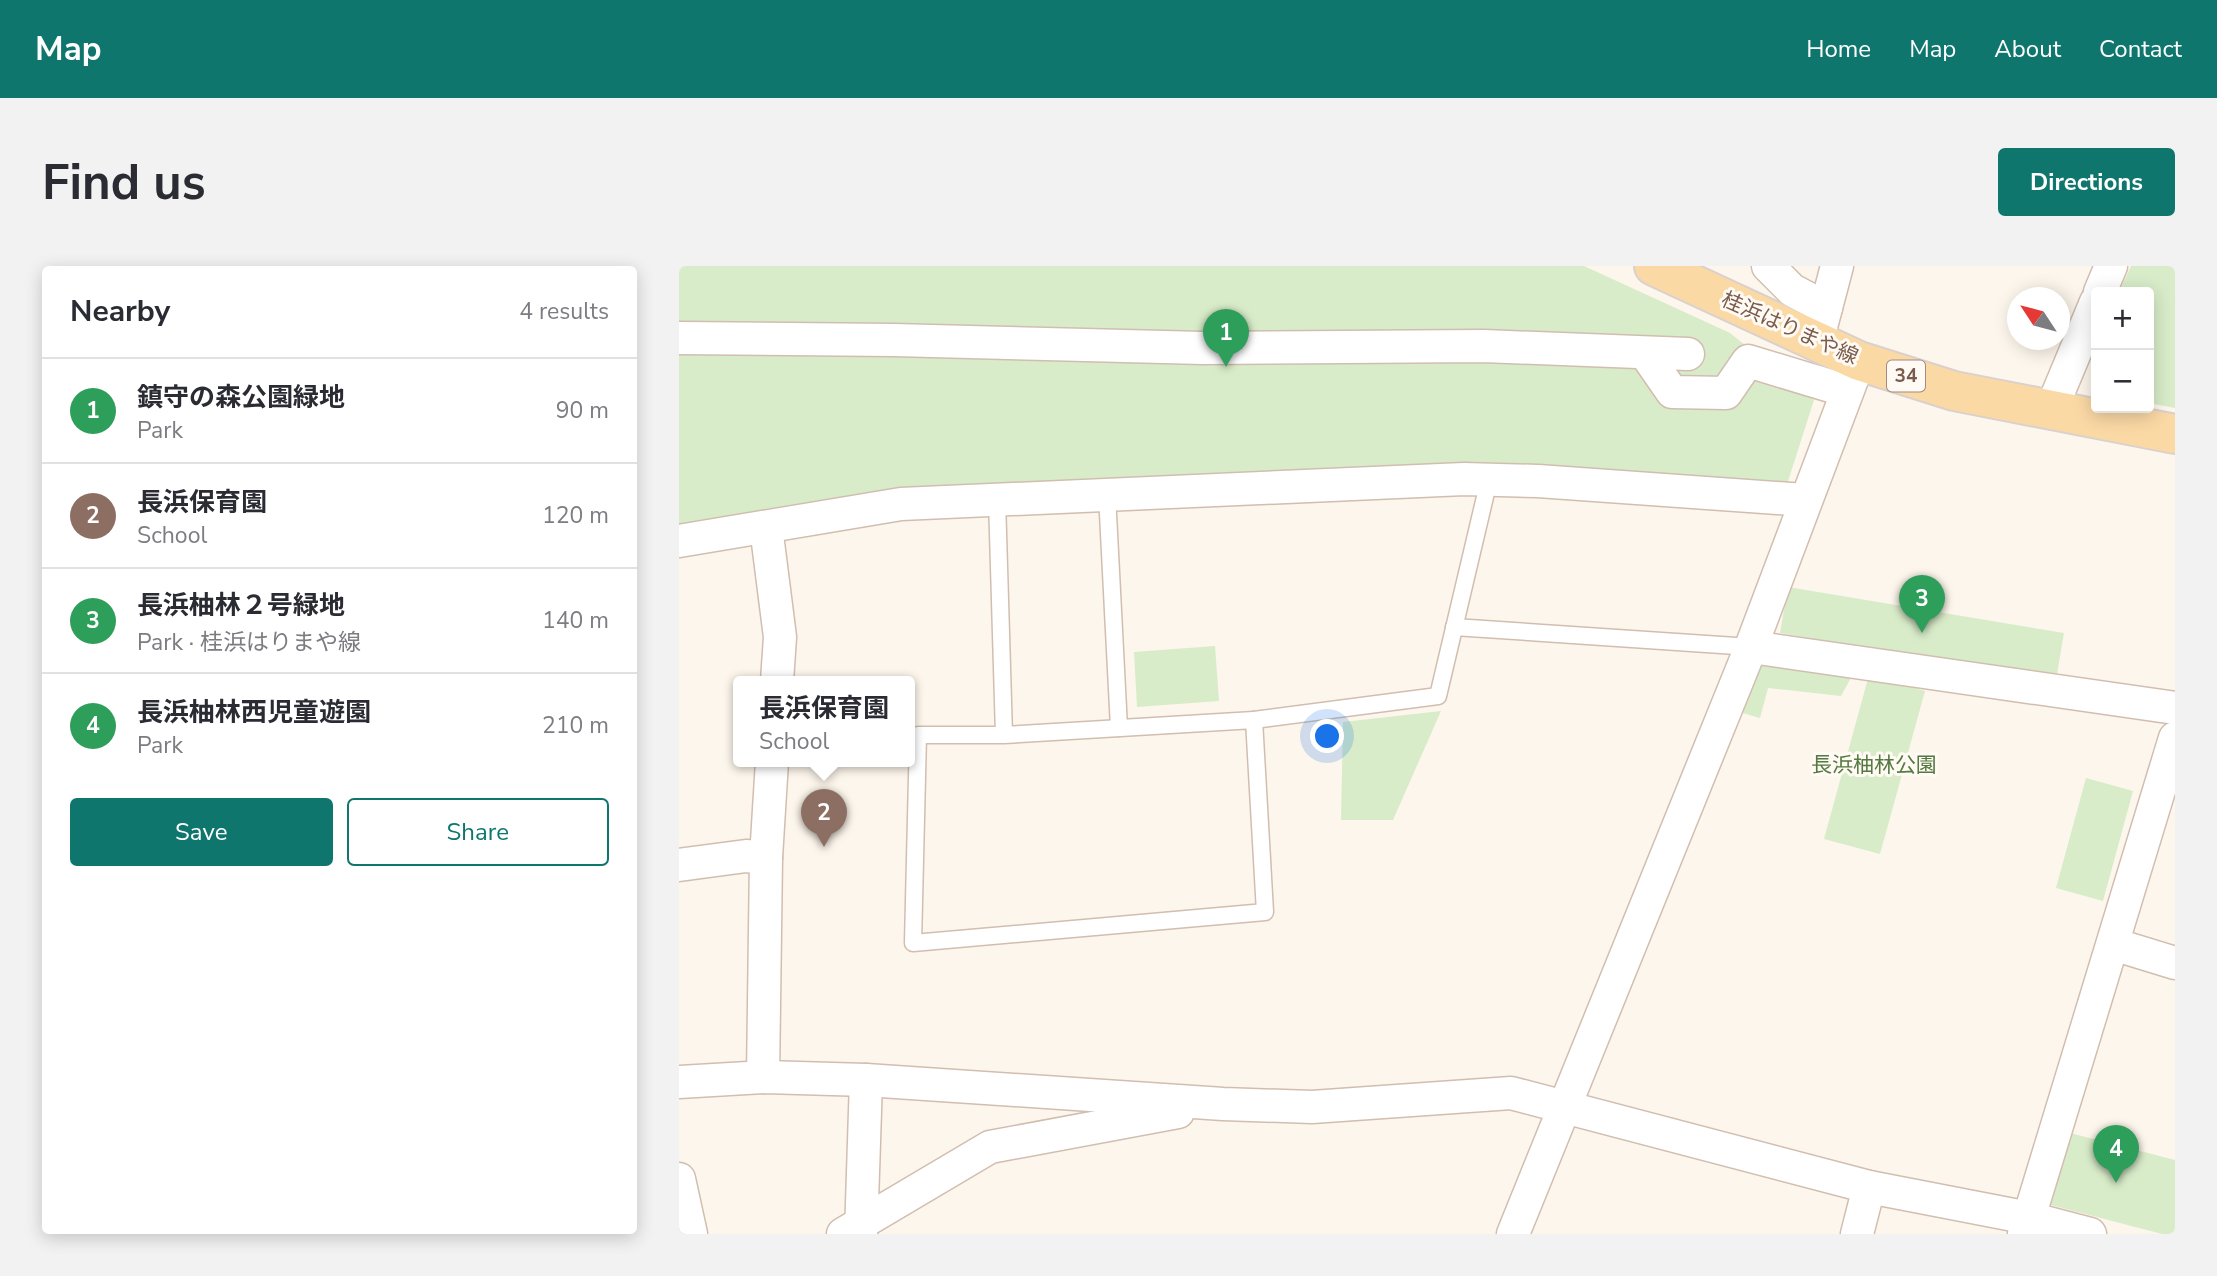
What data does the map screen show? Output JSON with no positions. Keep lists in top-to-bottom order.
{
  "streets": {
    "main road": ["桂浜はりまや線", "34"]
  },
  "parks": ["長浜柚林公園"],
  "north": "top left",
  "page": {
    "header": "Map",
    "nav": [
      "Home",
      "Map",
      "About",
      "Contact"
    ],
    "buttons": [
      "Directions",
      ["Save", "Share"]
    ],
    "title": "Find us",
    "heading": ["Nearby", "4 results"],
    "map_buttons": ["+", "−"],
    "pins": [
      "1",
      "3",
      "2",
      "4"
    ],
    "list": [
      {
        "mark": "1",
        "name": "鎮守の森公園緑地",
        "note": "Park",
        "value": "90 m"
      },
      {
        "mark": "2",
        "name": "長浜保育園",
        "note": "School",
        "value": "120 m"
      },
      {
        "mark": "3",
        "name": "長浜柚林２号緑地",
        "note": "Park · 桂浜はりまや線",
        "value": "140 m"
      },
      {
        "mark": "4",
        "name": "長浜柚林西児童遊園",
        "note": "Park",
        "value": "210 m"
      }
    ],
    "popup": ["長浜保育園", "School"]
  }
}
